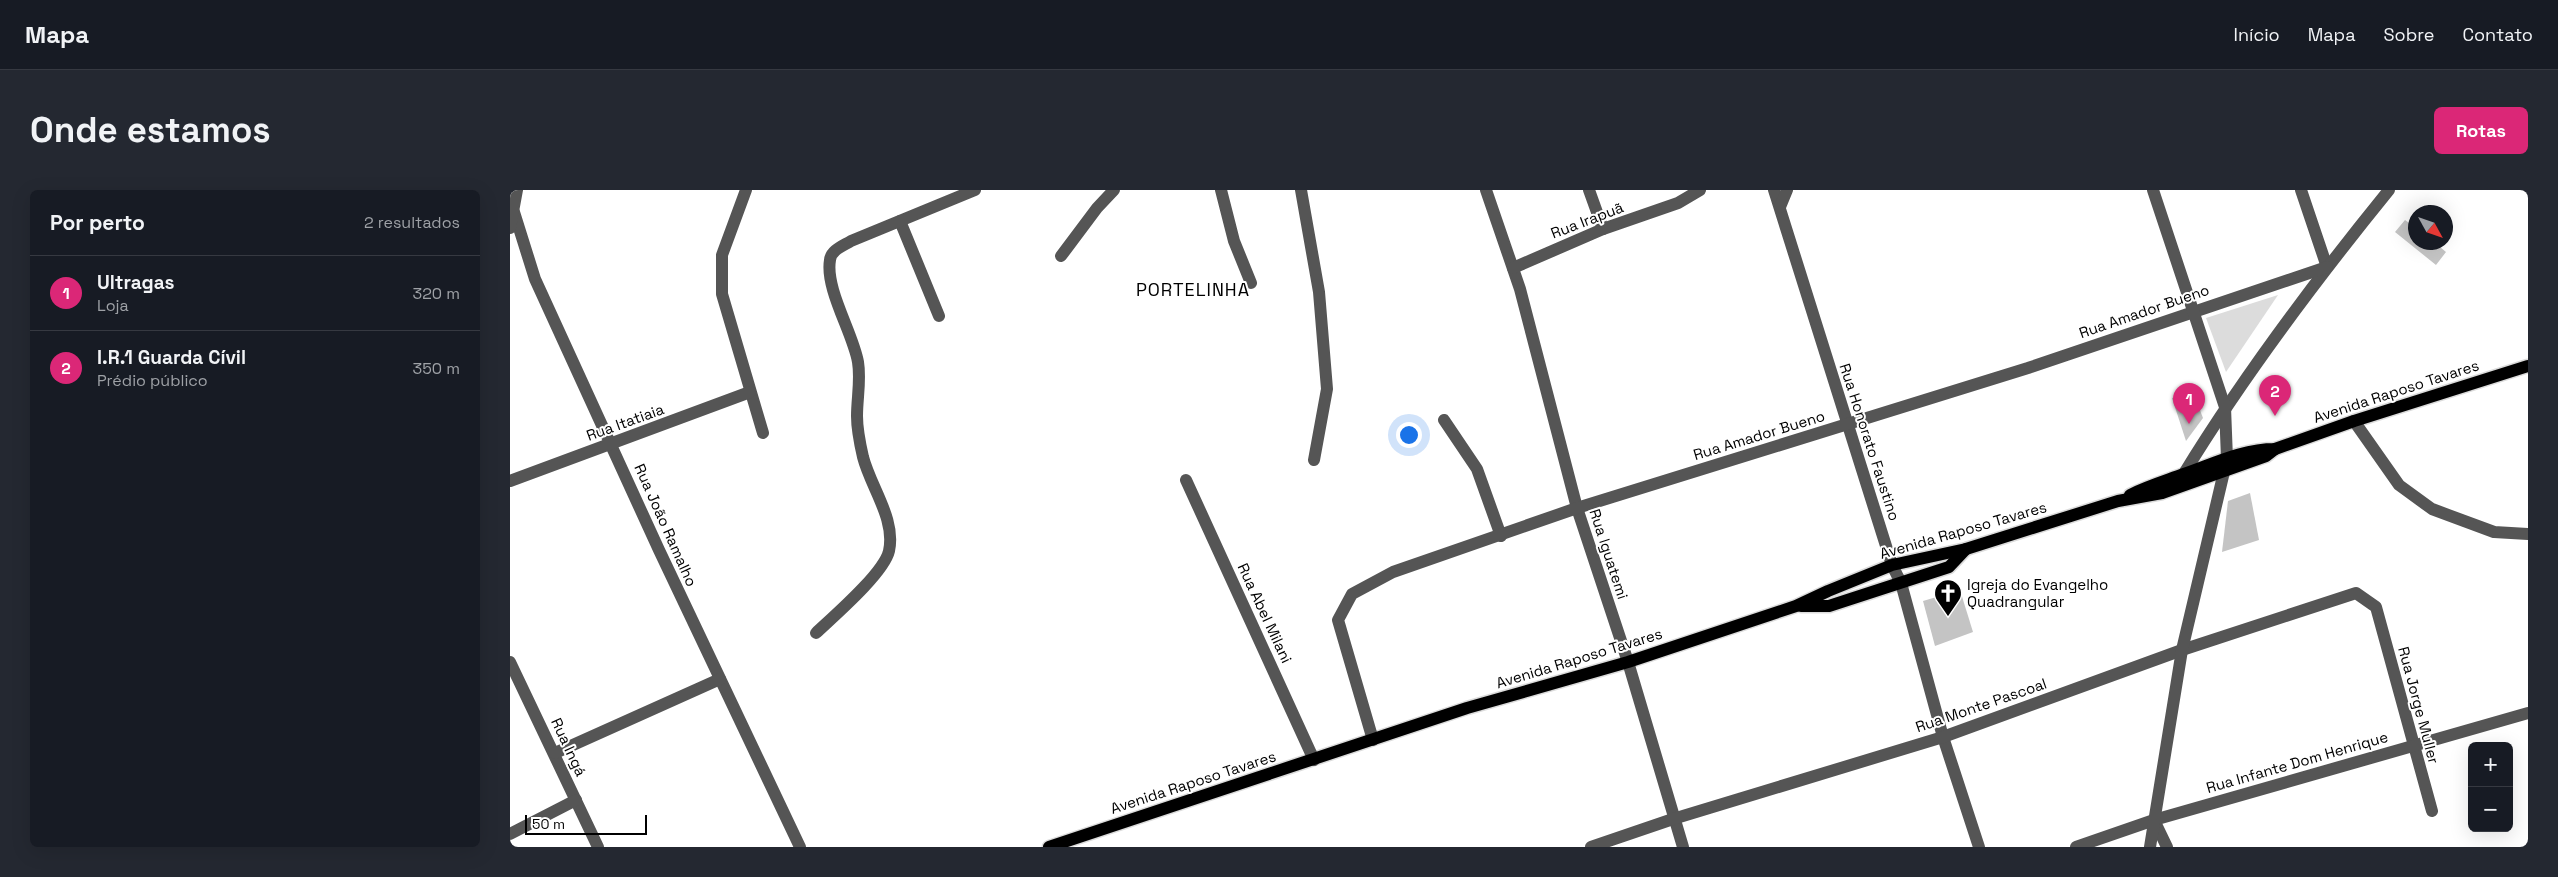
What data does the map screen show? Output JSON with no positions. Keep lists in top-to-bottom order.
{
  "streets": {
    "main road": ["Avenida Raposo Tavares"],
    "street": [
      "Rua Irapuã",
      "Rua Amador Bueno",
      "Rua Itatiaia",
      "Rua Honorato Faustino",
      "Rua João Ramalho",
      "Rua Iguatemi",
      "Rua Abel Milani",
      "Rua Monte Pascoal",
      "Rua Jorge Muller",
      "Rua Ingá",
      "Rua Infante Dom Henrique"
    ]
  },
  "crossings": [
    ["Rua Irapuã", "Rua Iguatemi"],
    ["Rua Amador Bueno", "Avenida Raposo Tavares"],
    ["Rua Amador Bueno", "Rua Honorato Faustino"],
    ["Rua Amador Bueno", "Rua Iguatemi"],
    ["Avenida Raposo Tavares", "Rua Honorato Faustino"],
    ["Avenida Raposo Tavares", "Rua Iguatemi"],
    ["Avenida Raposo Tavares", "Rua Abel Milani"],
    ["Rua Itatiaia", "Rua João Ramalho"],
    ["Rua Honorato Faustino", "Rua Monte Pascoal"],
    ["Rua Iguatemi", "Rua Monte Pascoal"],
    ["Rua Monte Pascoal", "Rua Jorge Muller"],
    ["Rua Jorge Muller", "Rua Infante Dom Henrique"]
  ],
  "districts": ["PORTELINHA"],
  "places": {
    "church": ["Igreja do Evangelho Quadrangular"]
  },
  "scale_bar": "50 m",
  "north": "bottom right",
  "page": {
    "header": "Mapa",
    "nav": [
      "Início",
      "Mapa",
      "Sobre",
      "Contato"
    ],
    "buttons": "Rotas",
    "title": "Onde estamos",
    "heading": ["Por perto", "2 resultados"],
    "list": [
      {
        "mark": "1",
        "name": "Ultragas",
        "note": "Loja",
        "value": "320 m"
      },
      {
        "mark": "2",
        "name": "I.R.1 Guarda Cívil",
        "note": "Prédio público",
        "value": "350 m"
      }
    ],
    "pins": ["2", "1"],
    "map_buttons": ["+", "−"],
    "scale": "50 m"
  }
}
